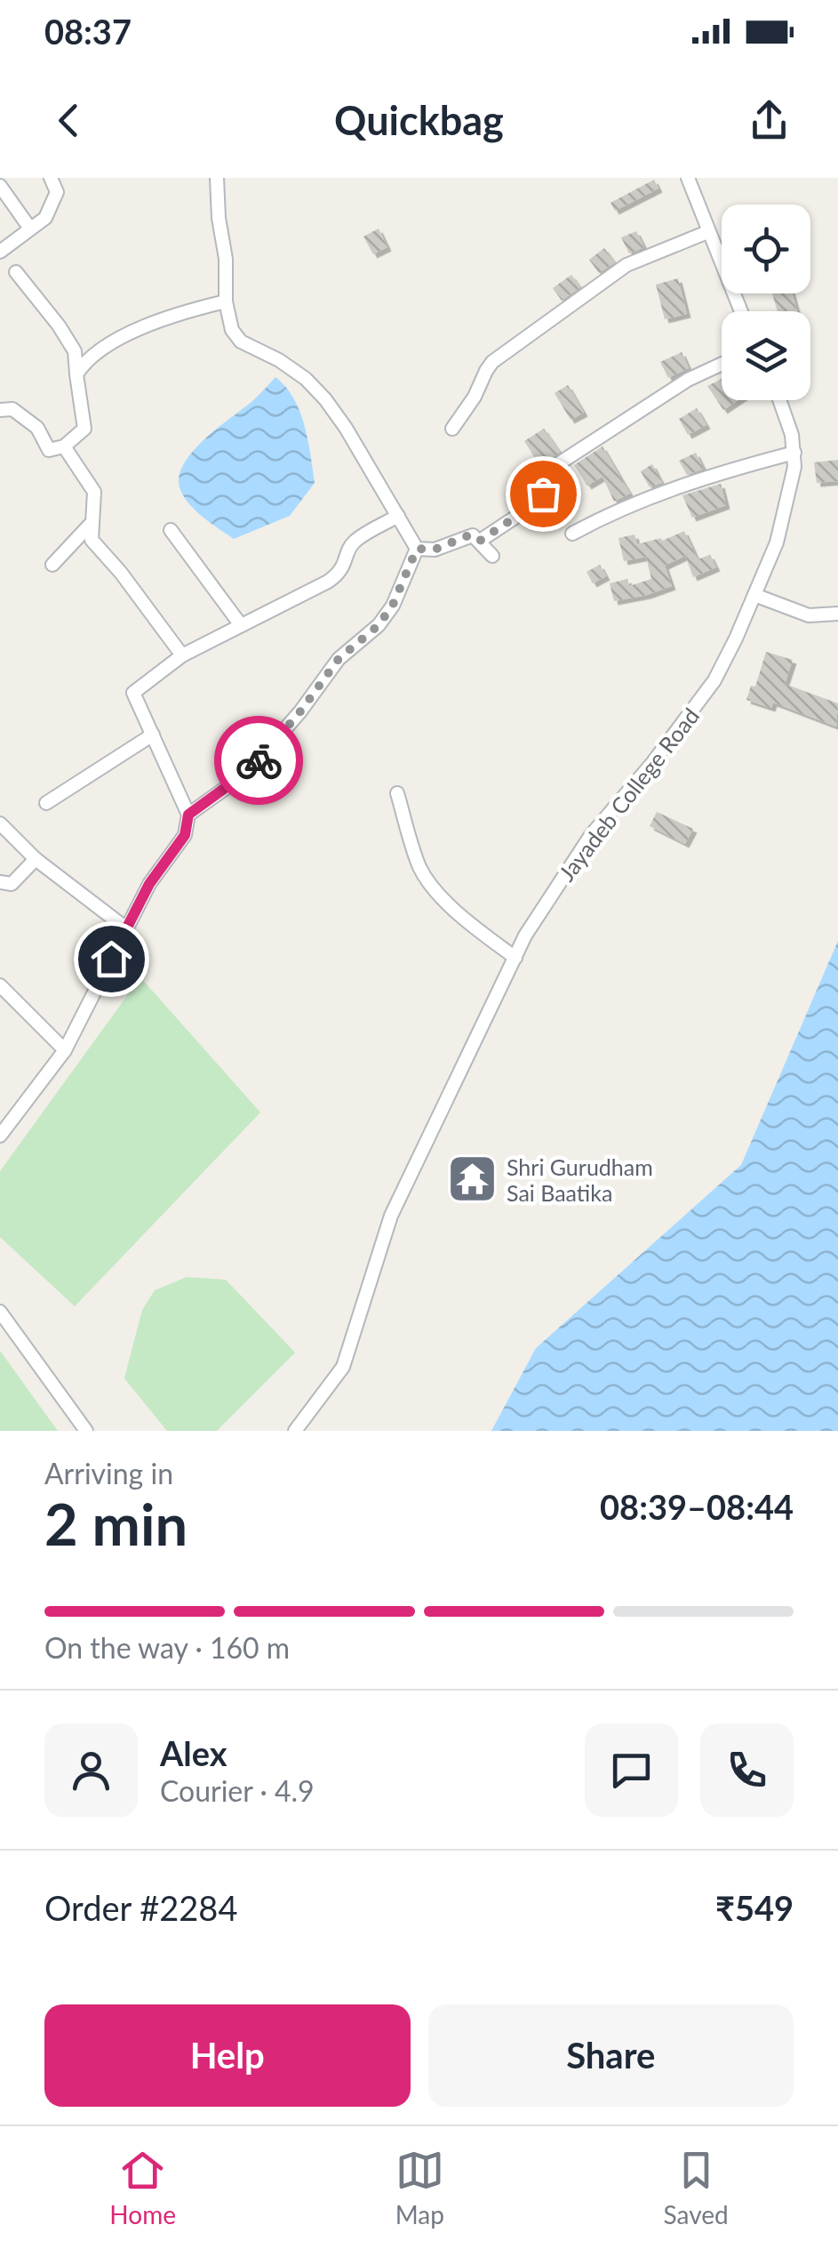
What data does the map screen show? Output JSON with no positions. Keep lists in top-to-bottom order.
{
  "streets": {
    "street": ["Jayadeb College Road"]
  },
  "places": {
    "temple": ["Shri Gurudham Sai Baatika"]
  },
  "page": {
    "status": "08:37",
    "header": "Quickbag",
    "heading": ["2 min", "Arriving in", "08:39–08:44"],
    "panel": [
      "Alex",
      "Courier · 4.9",
      "Order #2284",
      "₹549"
    ],
    "bar": "On the way · 160 m",
    "buttons": ["Help", "Share"],
    "tabs": ["Home", "Map", "Saved"]
  }
}
